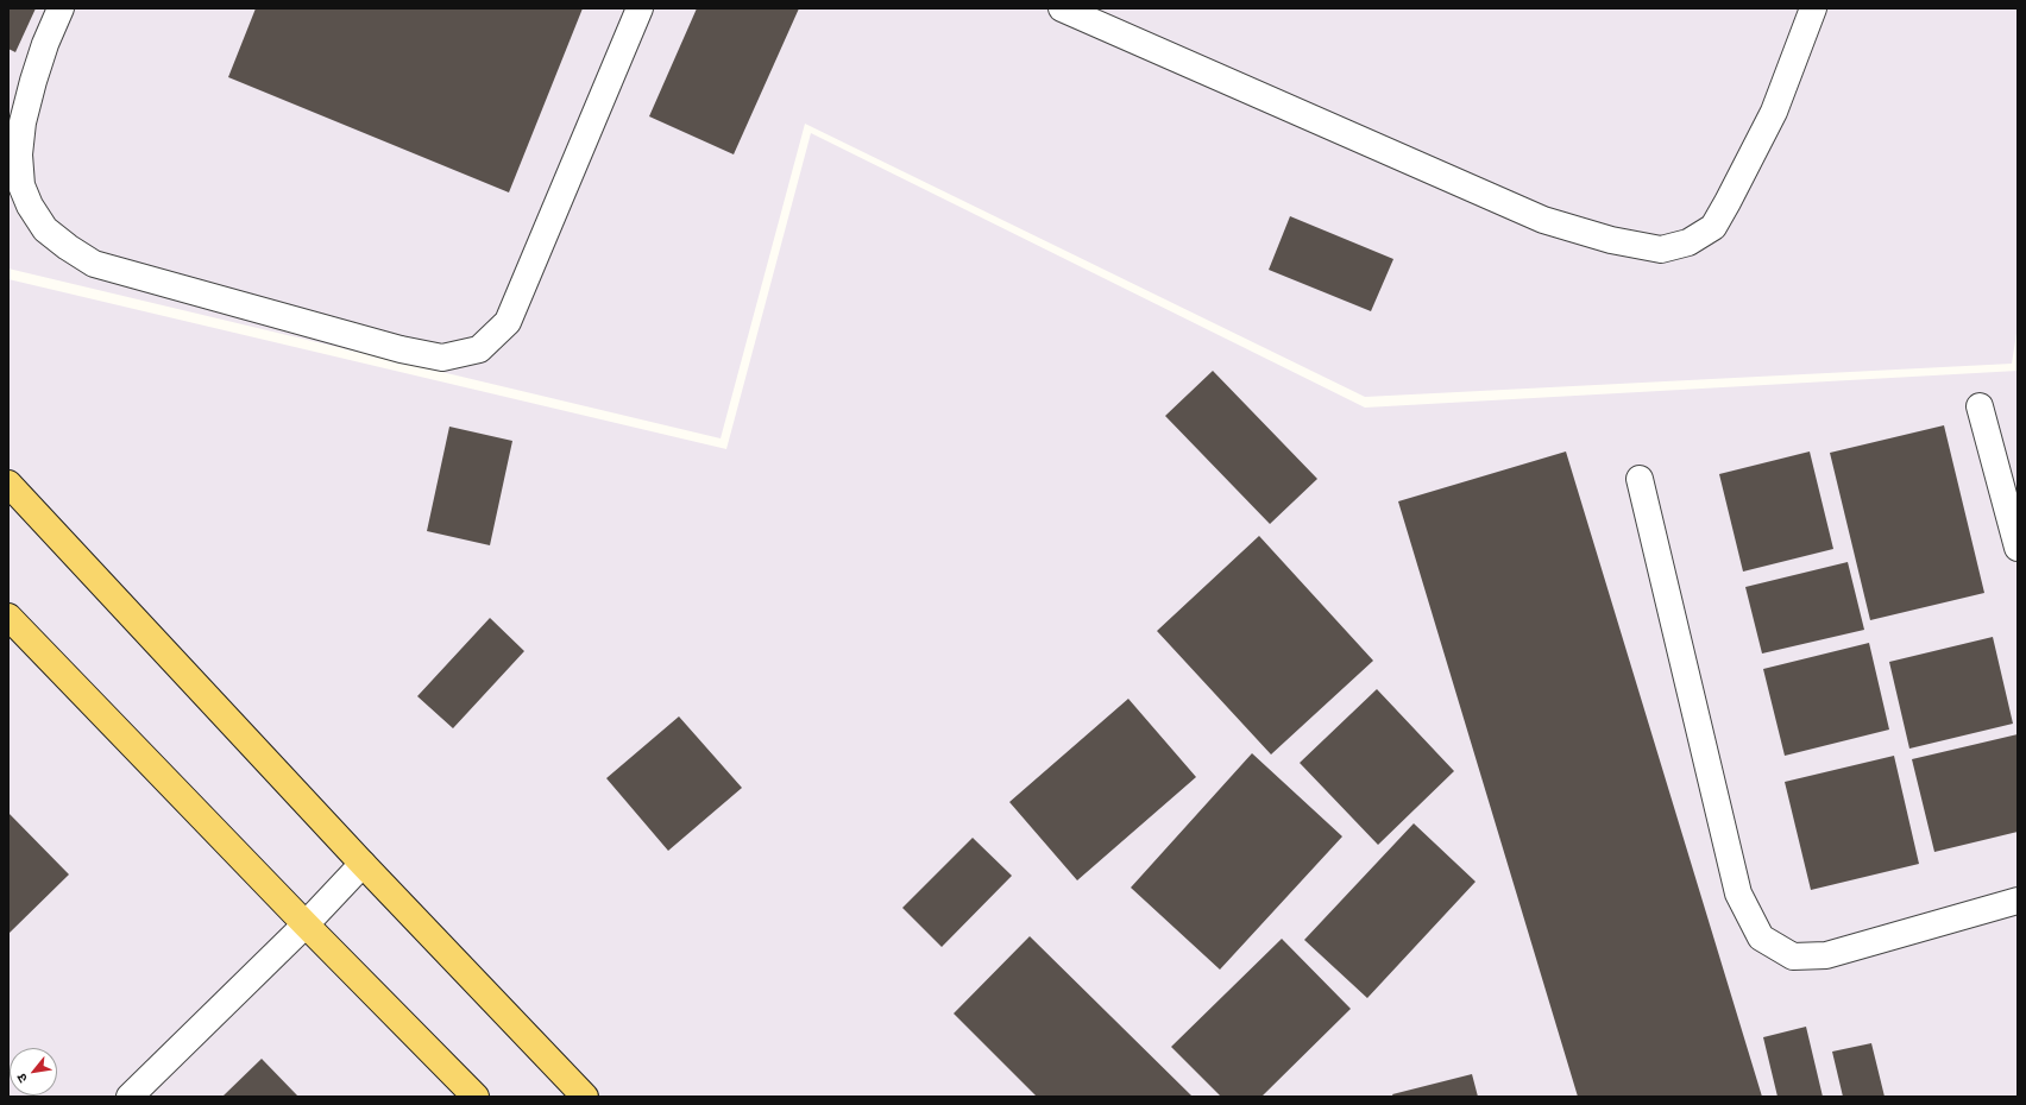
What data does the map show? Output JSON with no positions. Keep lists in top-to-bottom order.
{
  "north": "bottom left"
}
